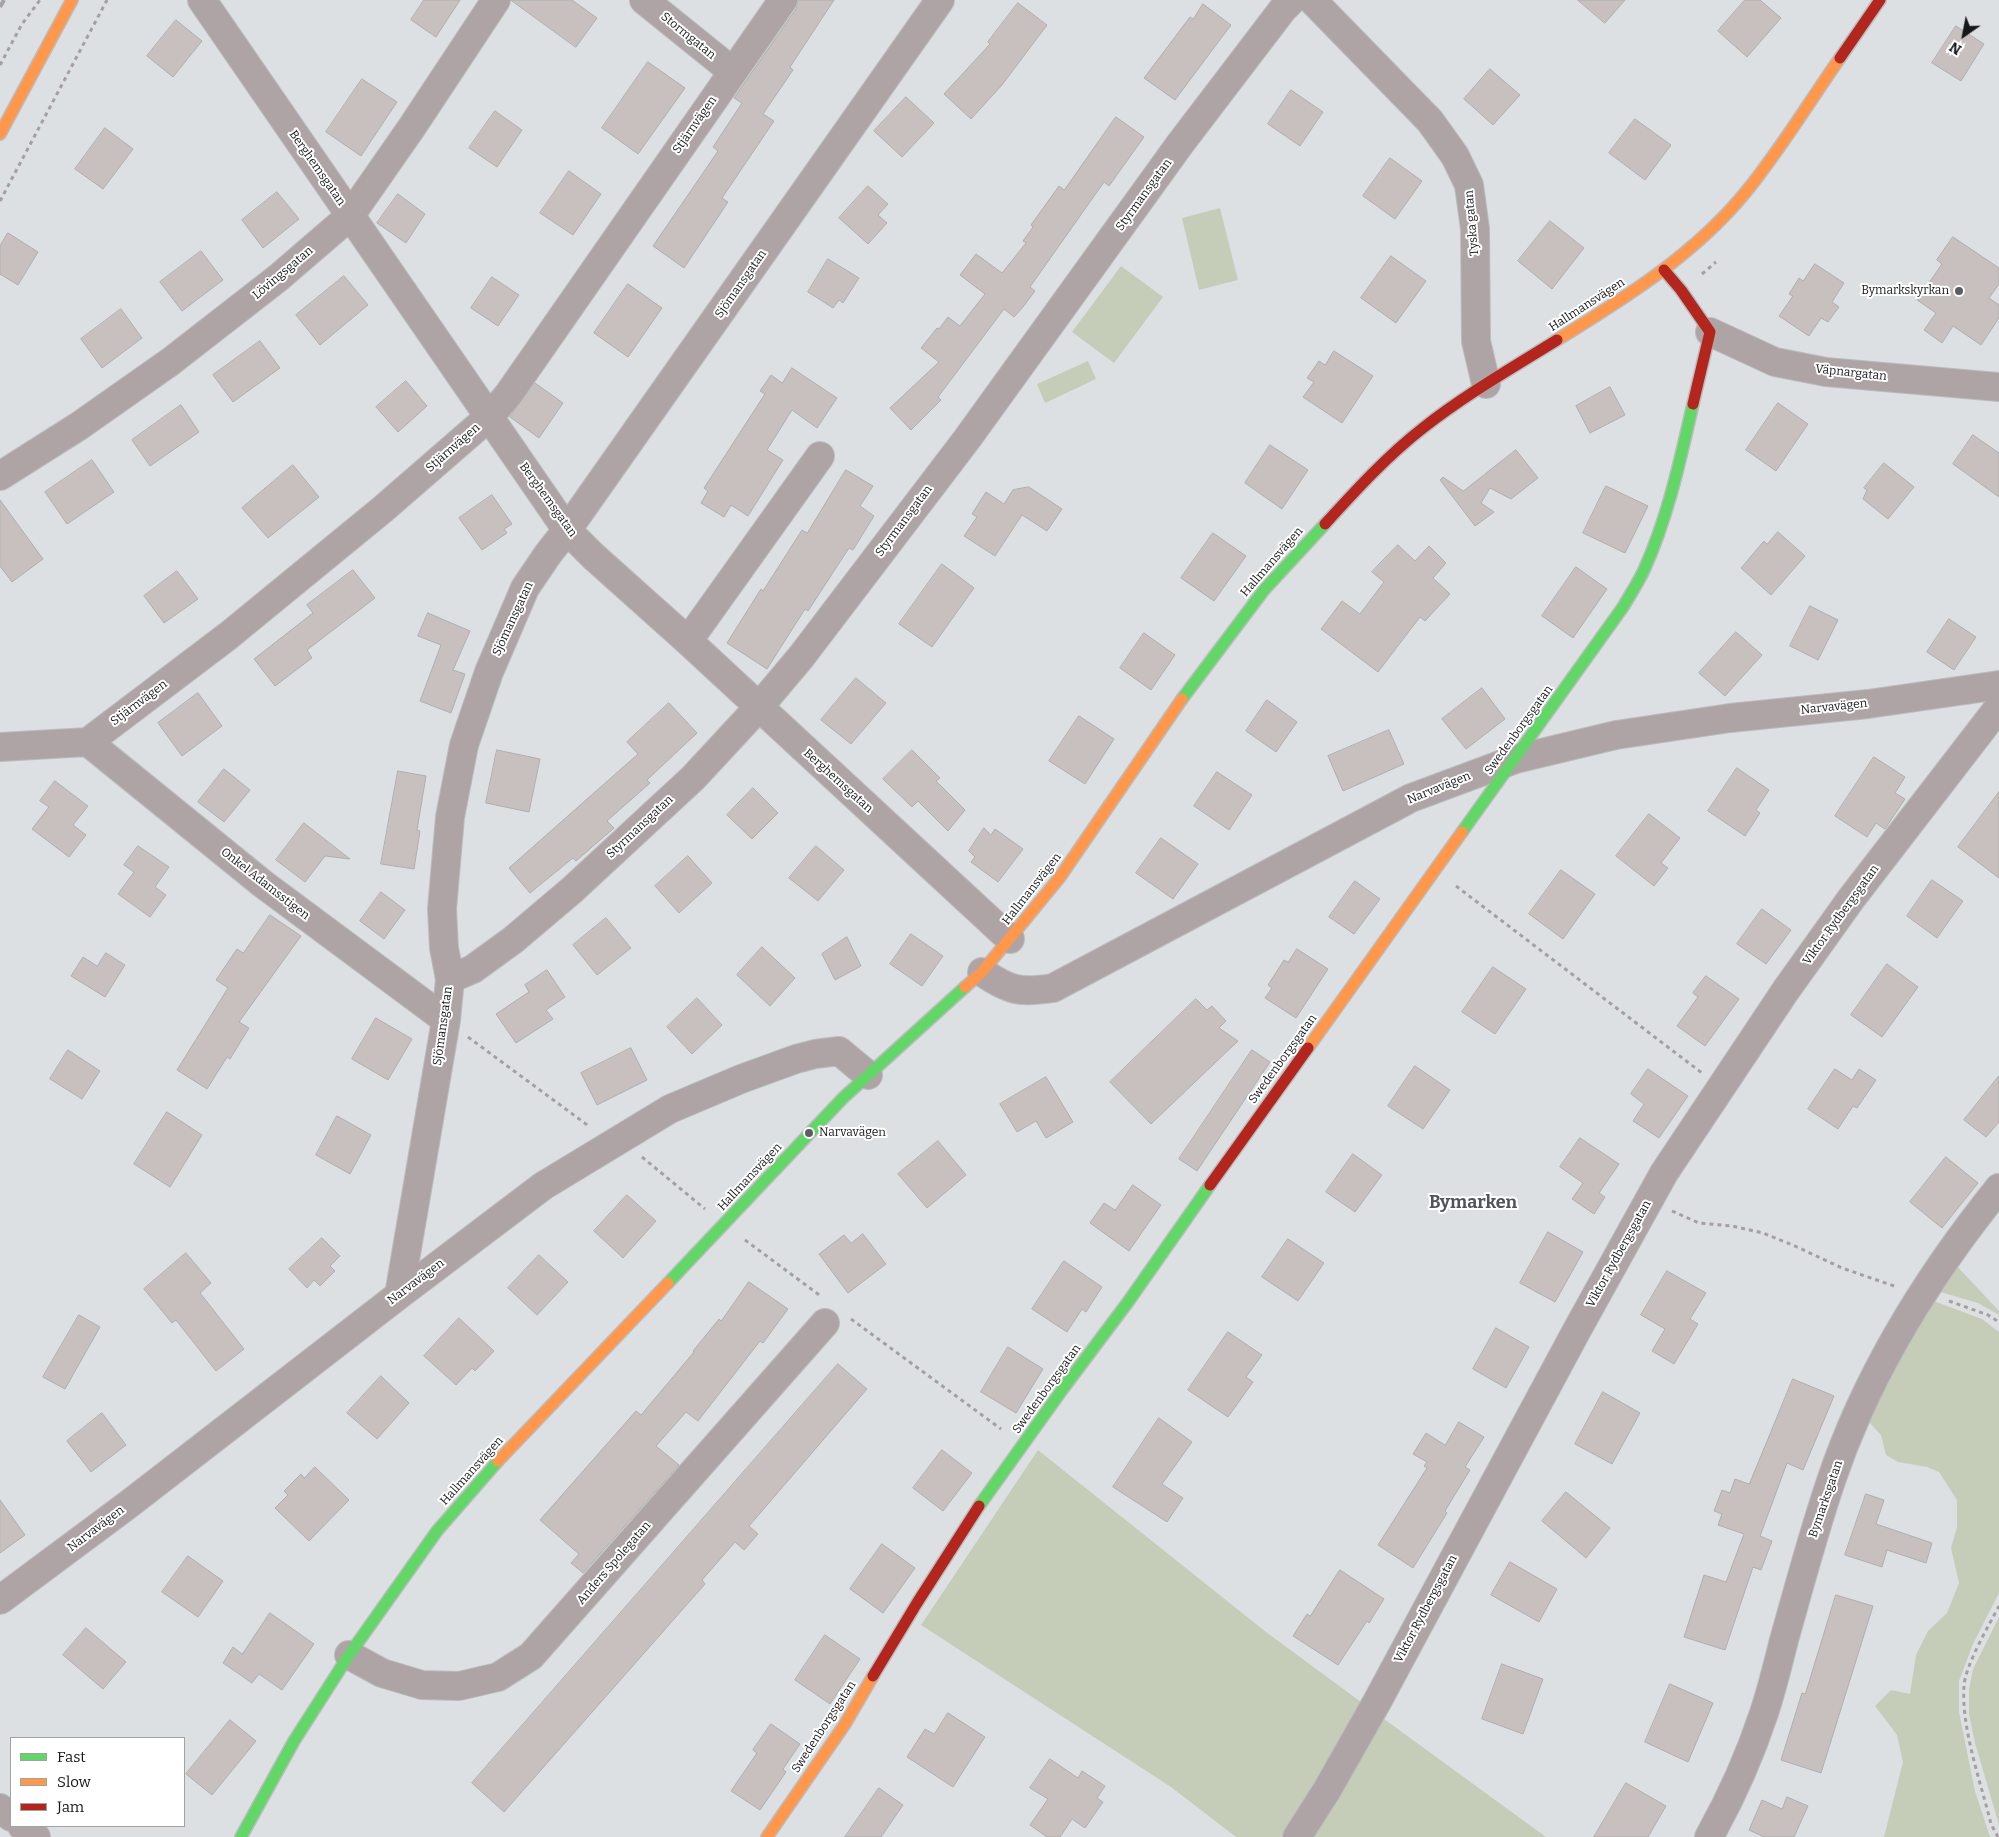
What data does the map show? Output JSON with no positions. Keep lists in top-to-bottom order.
{
  "streets": {
    "street": [
      "Stormgatan",
      "Stjärnvägen",
      "Berghemsgatan",
      "Styrmansgatan",
      "Tyska gatan",
      "Lövingsgatan",
      "Sjömansgatan",
      "Hallmansvägen",
      "Väpnargatan",
      "Narvavägen",
      "Swedenborgsgatan",
      "Onkel Adamsstigen",
      "Viktor Rydbergsgatan",
      "Bymarksgatan",
      "Anders Spolegatan"
    ]
  },
  "crossings": [
    ["Stormgatan", "Stjärnvägen"],
    ["Stjärnvägen", "Berghemsgatan"],
    ["Stjärnvägen", "Onkel Adamsstigen"],
    ["Berghemsgatan", "Styrmansgatan"],
    ["Berghemsgatan", "Lövingsgatan"],
    ["Berghemsgatan", "Sjömansgatan"],
    ["Berghemsgatan", "Hallmansvägen"],
    ["Styrmansgatan", "Sjömansgatan"],
    ["Tyska gatan", "Hallmansvägen"],
    ["Sjömansgatan", "Narvavägen"],
    ["Sjömansgatan", "Onkel Adamsstigen"],
    ["Hallmansvägen", "Narvavägen"],
    ["Hallmansvägen", "Anders Spolegatan"],
    ["Väpnargatan", "Swedenborgsgatan"],
    ["Narvavägen", "Swedenborgsgatan"]
  ],
  "districts": ["Bymarken"],
  "places": ["Bymarkskyrkan", "Narvavägen"],
  "legend": ["Fast", "Slow", "Jam"],
  "north": "bottom left"
}
